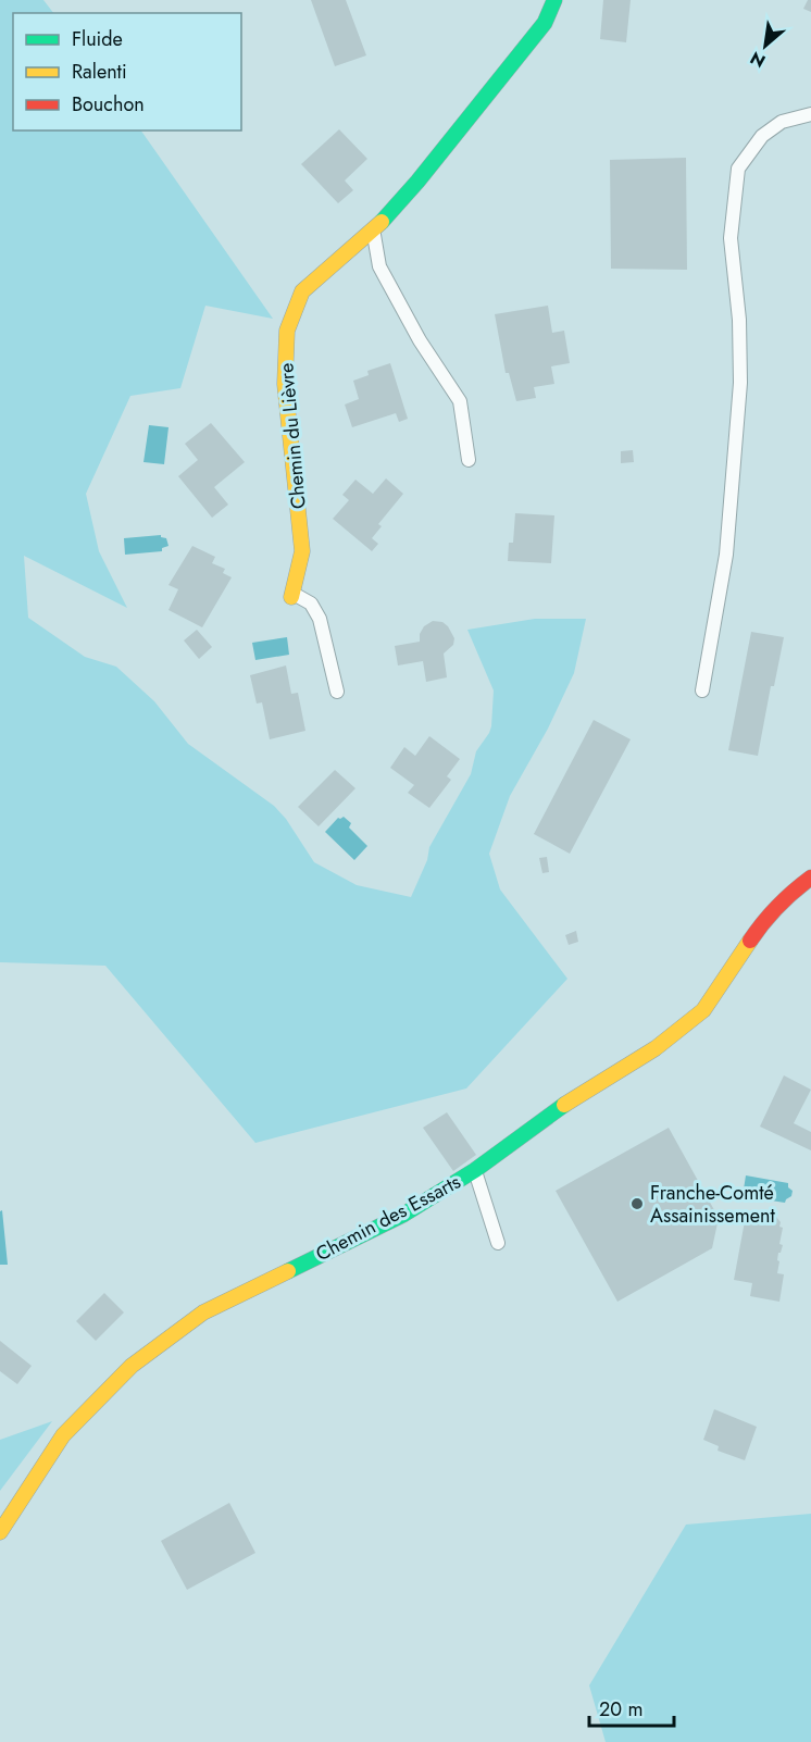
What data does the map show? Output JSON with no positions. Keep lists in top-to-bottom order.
{
  "streets": {
    "street": ["Chemin du Lièvre", "Chemin des Essarts"]
  },
  "places": ["Franche-Comté Assainissement"],
  "legend": ["Fluide", "Ralenti", "Bouchon"],
  "scale_bar": "20 m",
  "north": "bottom left"
}
